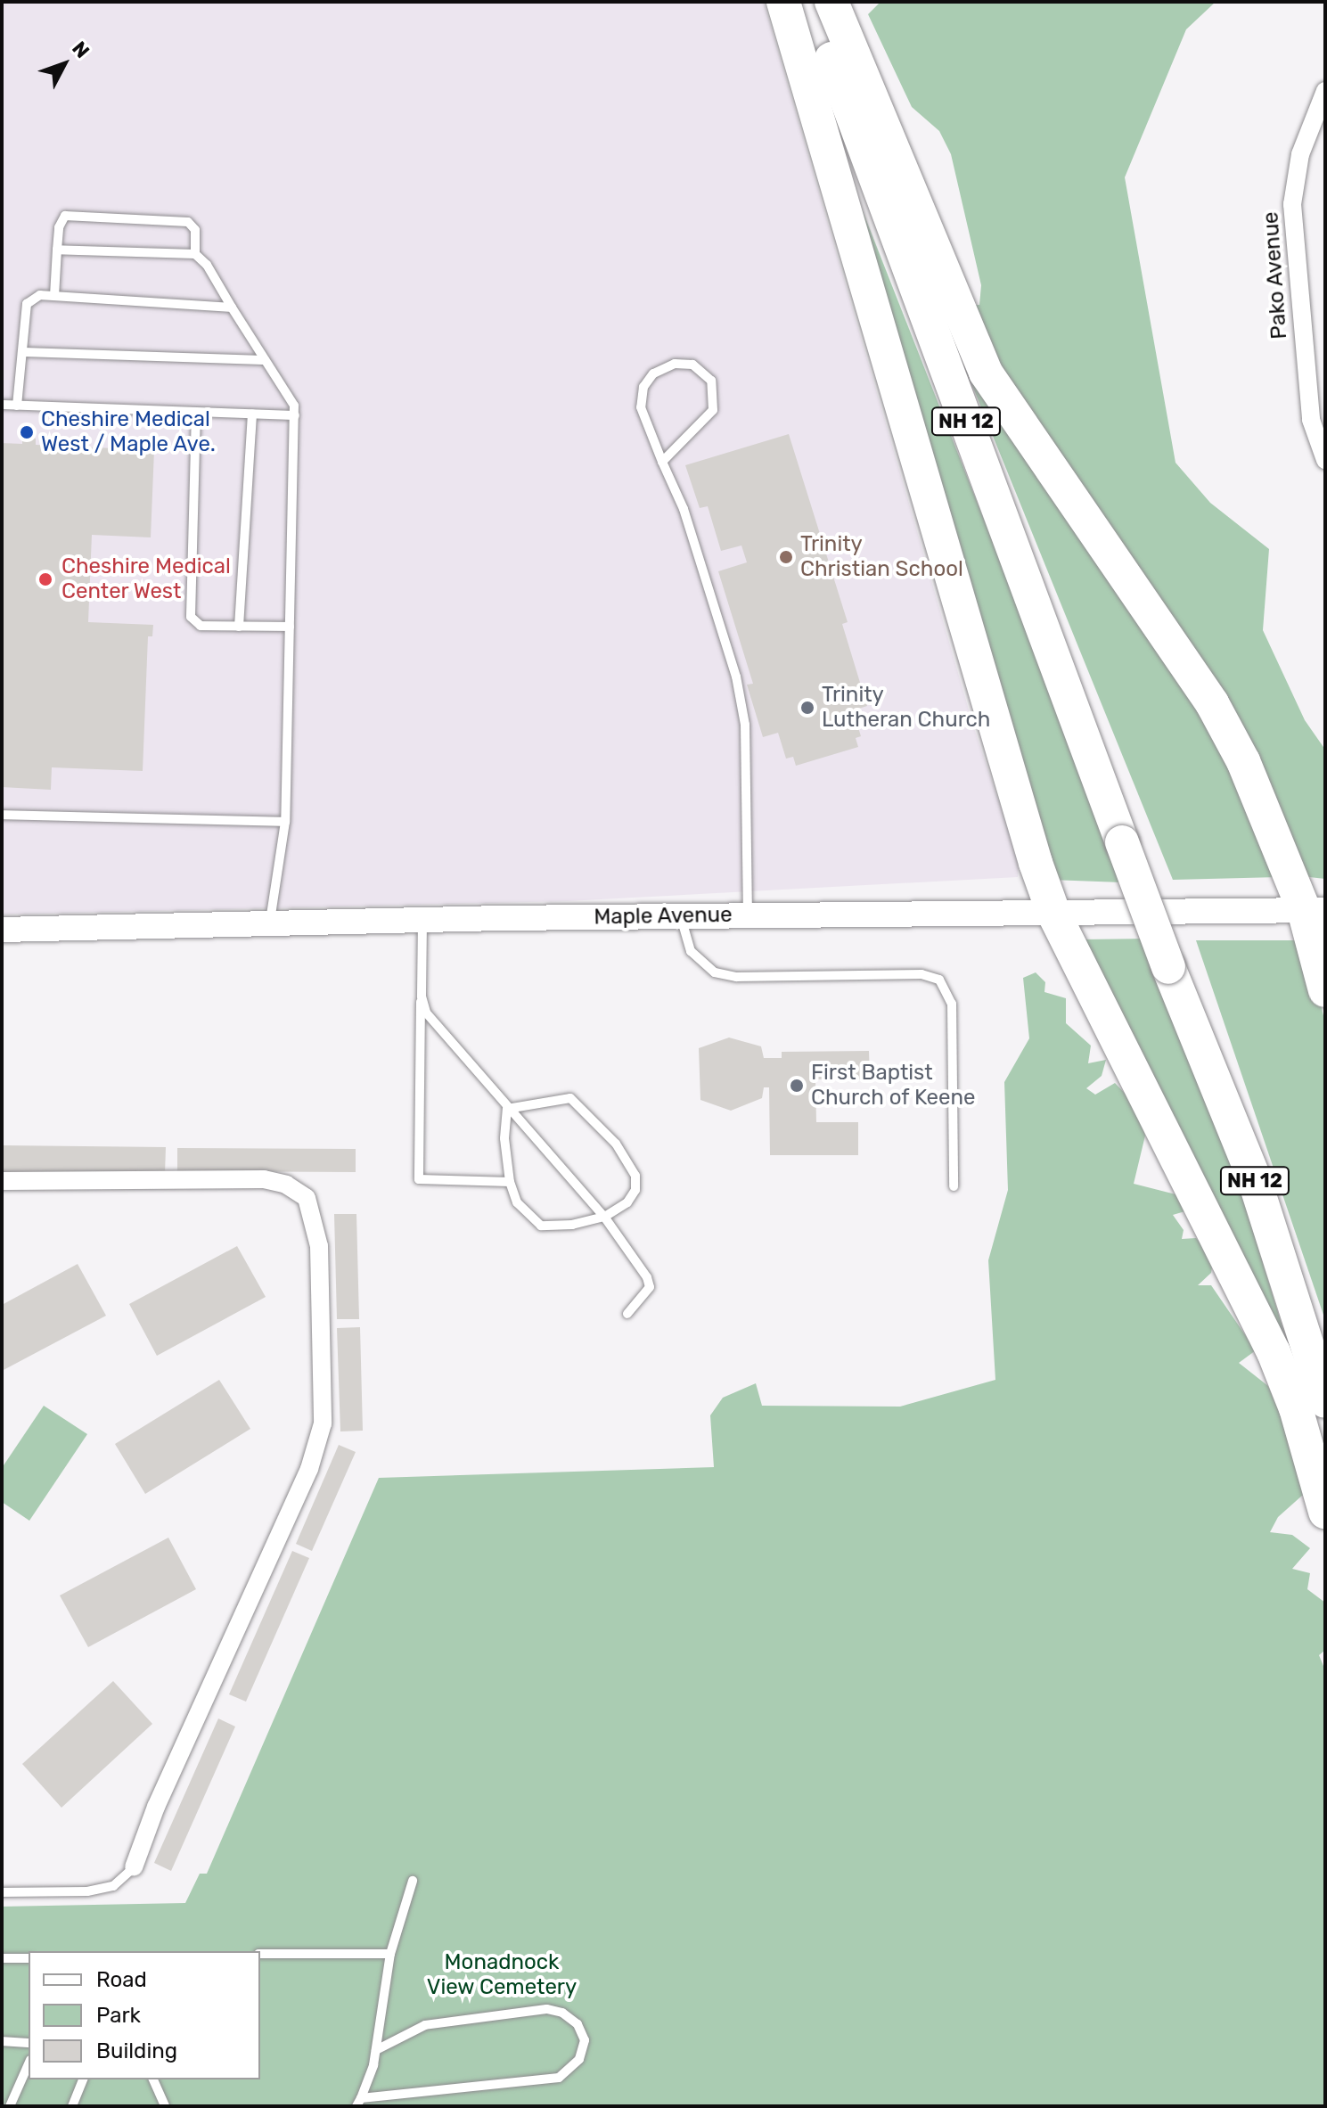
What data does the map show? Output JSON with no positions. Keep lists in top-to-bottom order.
{
  "streets": {
    "highway": ["NH 12"],
    "street": ["Pako Avenue", "Maple Avenue"]
  },
  "parks": ["Monadnock View Cemetery"],
  "places": [
    "Cheshire Medical West / Maple Ave.",
    "Trinity Christian School",
    "Cheshire Medical Center West",
    "Trinity Lutheran Church",
    "First Baptist Church of Keene"
  ],
  "legend": ["Road", "Park", "Building"],
  "north": "top right"
}
